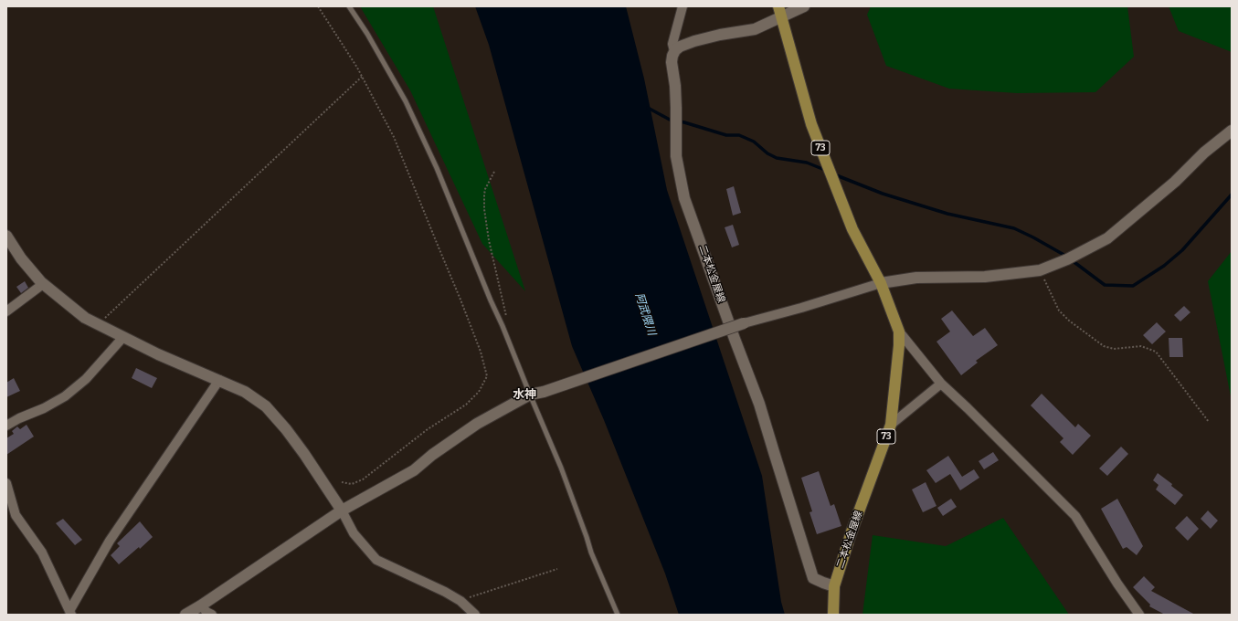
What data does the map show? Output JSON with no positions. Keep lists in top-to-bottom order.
{
  "streets": {
    "main road": ["73", "二本松金屋線"]
  },
  "districts": ["水神"],
  "water": ["阿武隈川"]
}
